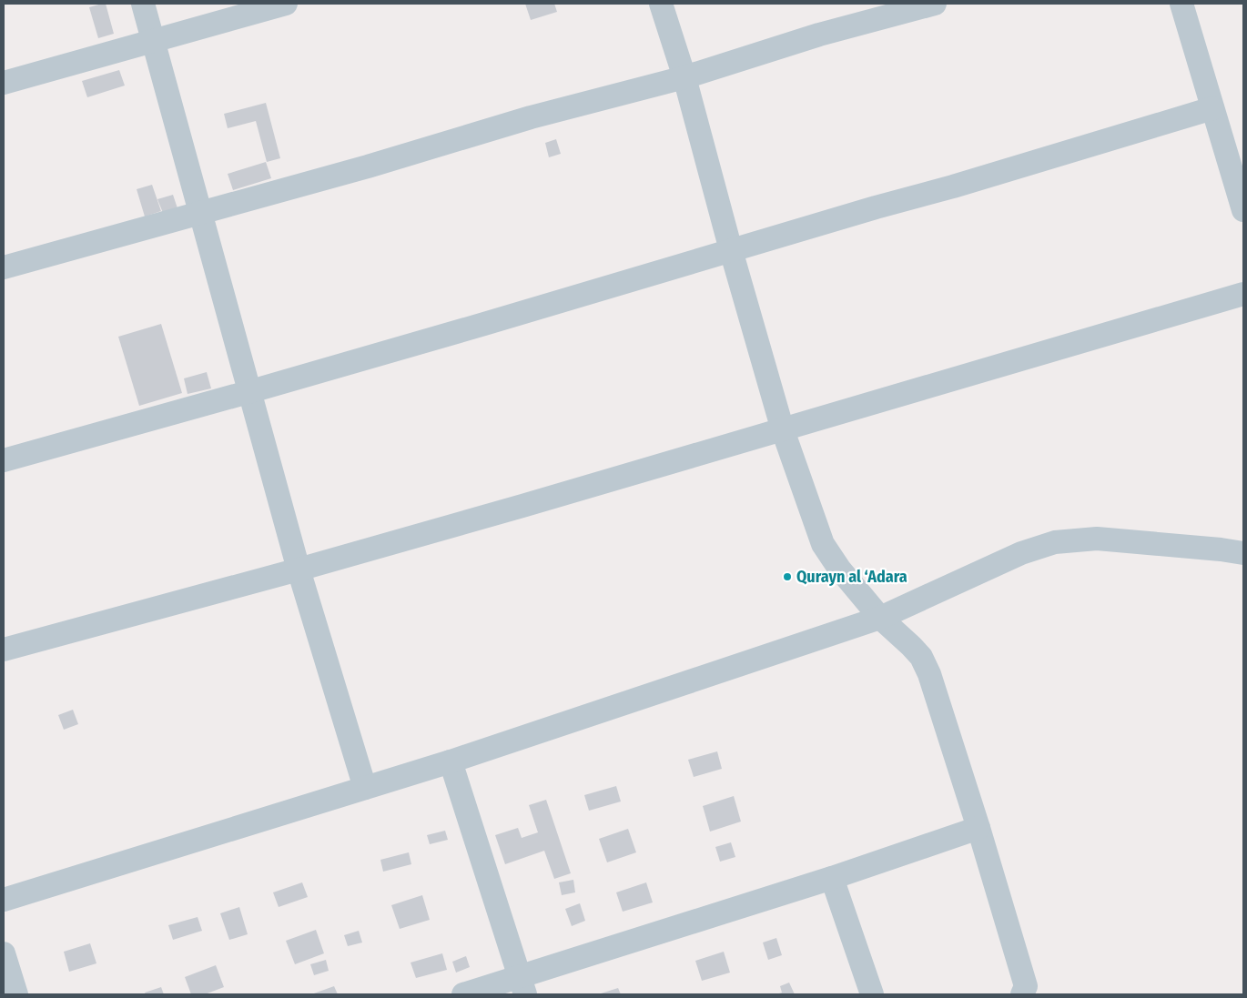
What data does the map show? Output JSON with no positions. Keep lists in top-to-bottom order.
{
  "places": ["Qurayn al ‘Adara"]
}
